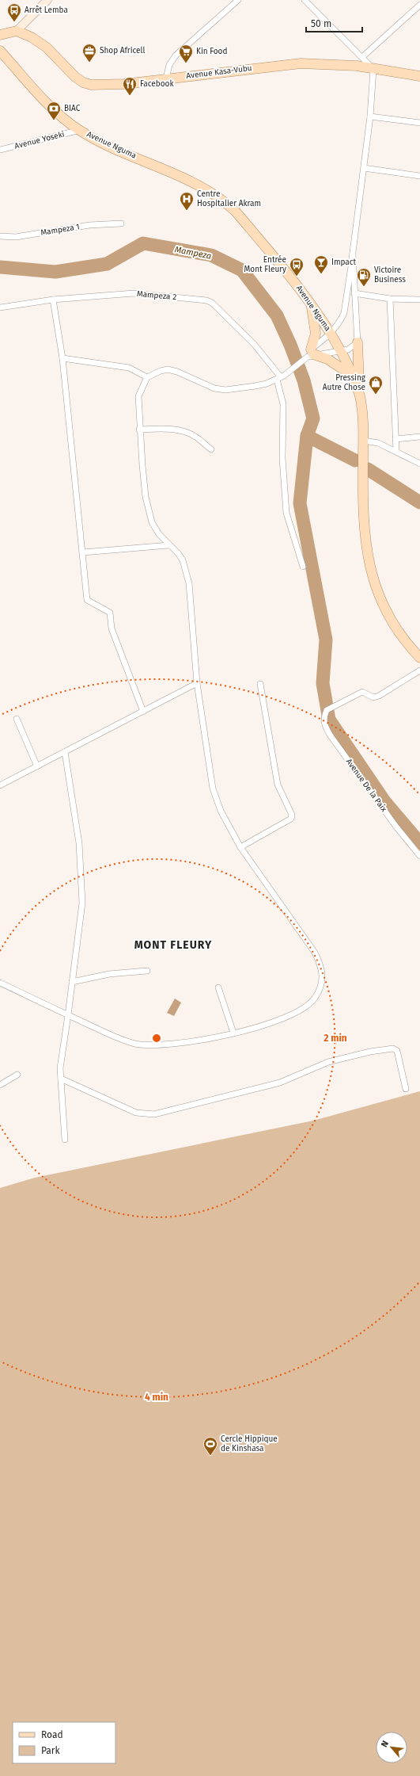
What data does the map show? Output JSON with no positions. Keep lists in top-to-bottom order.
{
  "streets": {
    "main road": ["Avenue Kasa-Vubu", "Avenue Nguma"],
    "street": [
      "Avenue Yoseki",
      "Mampeza 1",
      "Mampeza 2",
      "Avenue De la Paix"
    ]
  },
  "crossings": [
    ["Avenue Yoseki", "Avenue Nguma"]
  ],
  "districts": ["MONT FLEURY"],
  "water": ["Mampeza"],
  "places": {
    "bus stop": ["Arrêt Lemba", "Entrée Mont Fleury"],
    "office": ["Shop Africell"],
    "supermarket": ["Kin Food"],
    "restaurant": ["Facebook"],
    "bank": ["BIAC"],
    "hospital": ["Centre Hospitalier Akram"],
    "bar": ["Impact"],
    "fuel station": ["Victoire Business"],
    "shop": ["Pressing Autre Chose"],
    "sports": ["Cercle Hippique de Kinshasa"]
  },
  "legend": ["Road", "Park"],
  "scale_bar": "50 m",
  "north": "top left",
  "rings": ["2 min", "4 min"]
}
